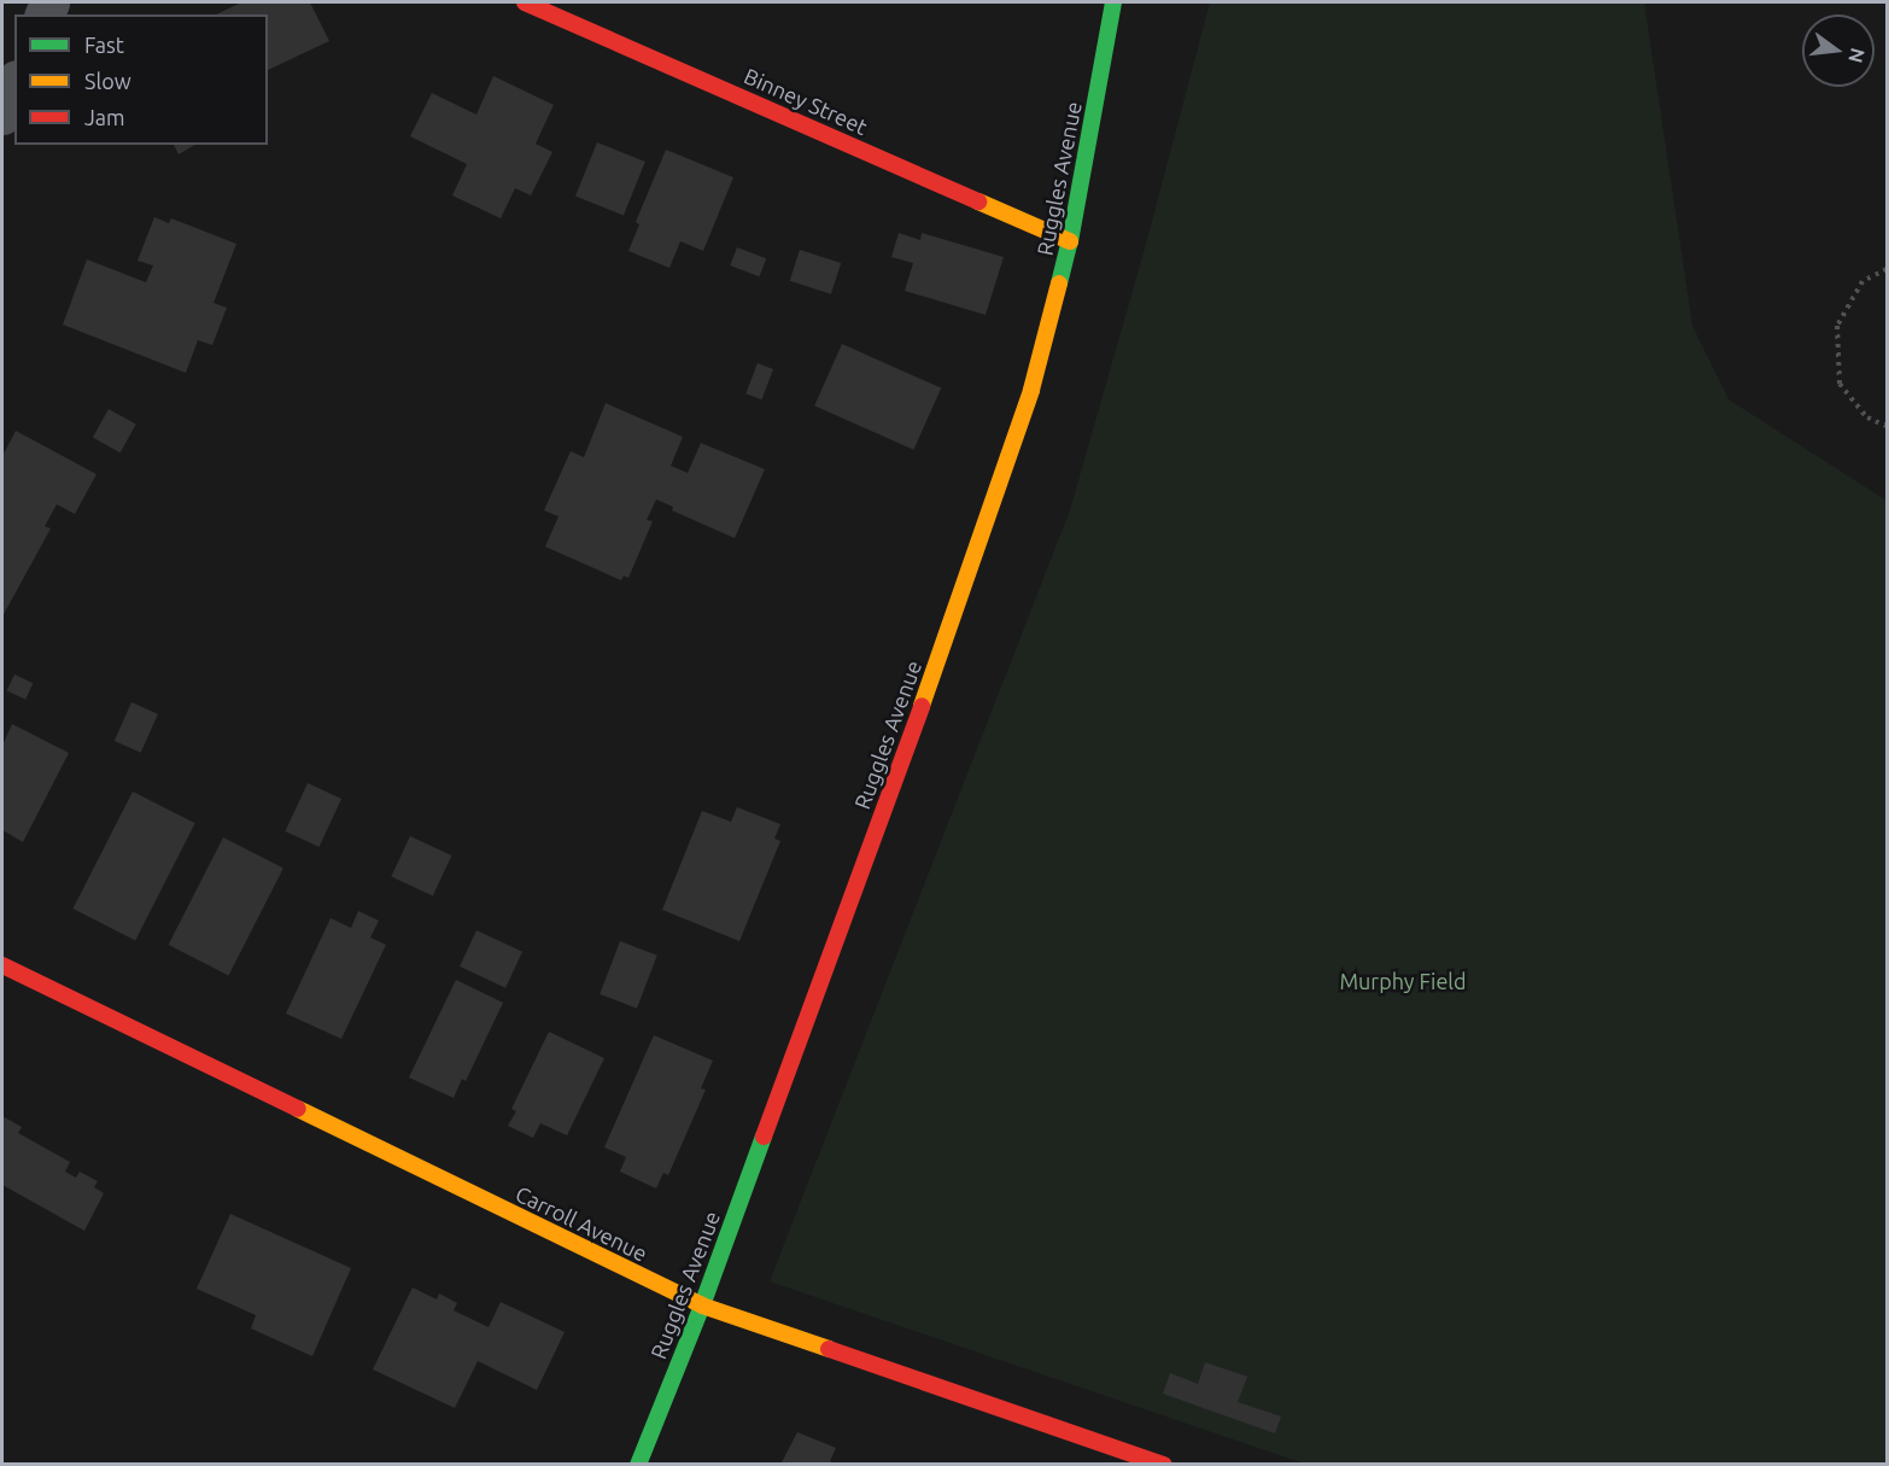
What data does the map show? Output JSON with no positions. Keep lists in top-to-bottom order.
{
  "streets": {
    "street": ["Binney Street", "Ruggles Avenue", "Carroll Avenue"]
  },
  "crossings": [
    ["Binney Street", "Ruggles Avenue"],
    ["Ruggles Avenue", "Carroll Avenue"]
  ],
  "parks": ["Murphy Field"],
  "legend": ["Fast", "Slow", "Jam"],
  "north": "right"
}
